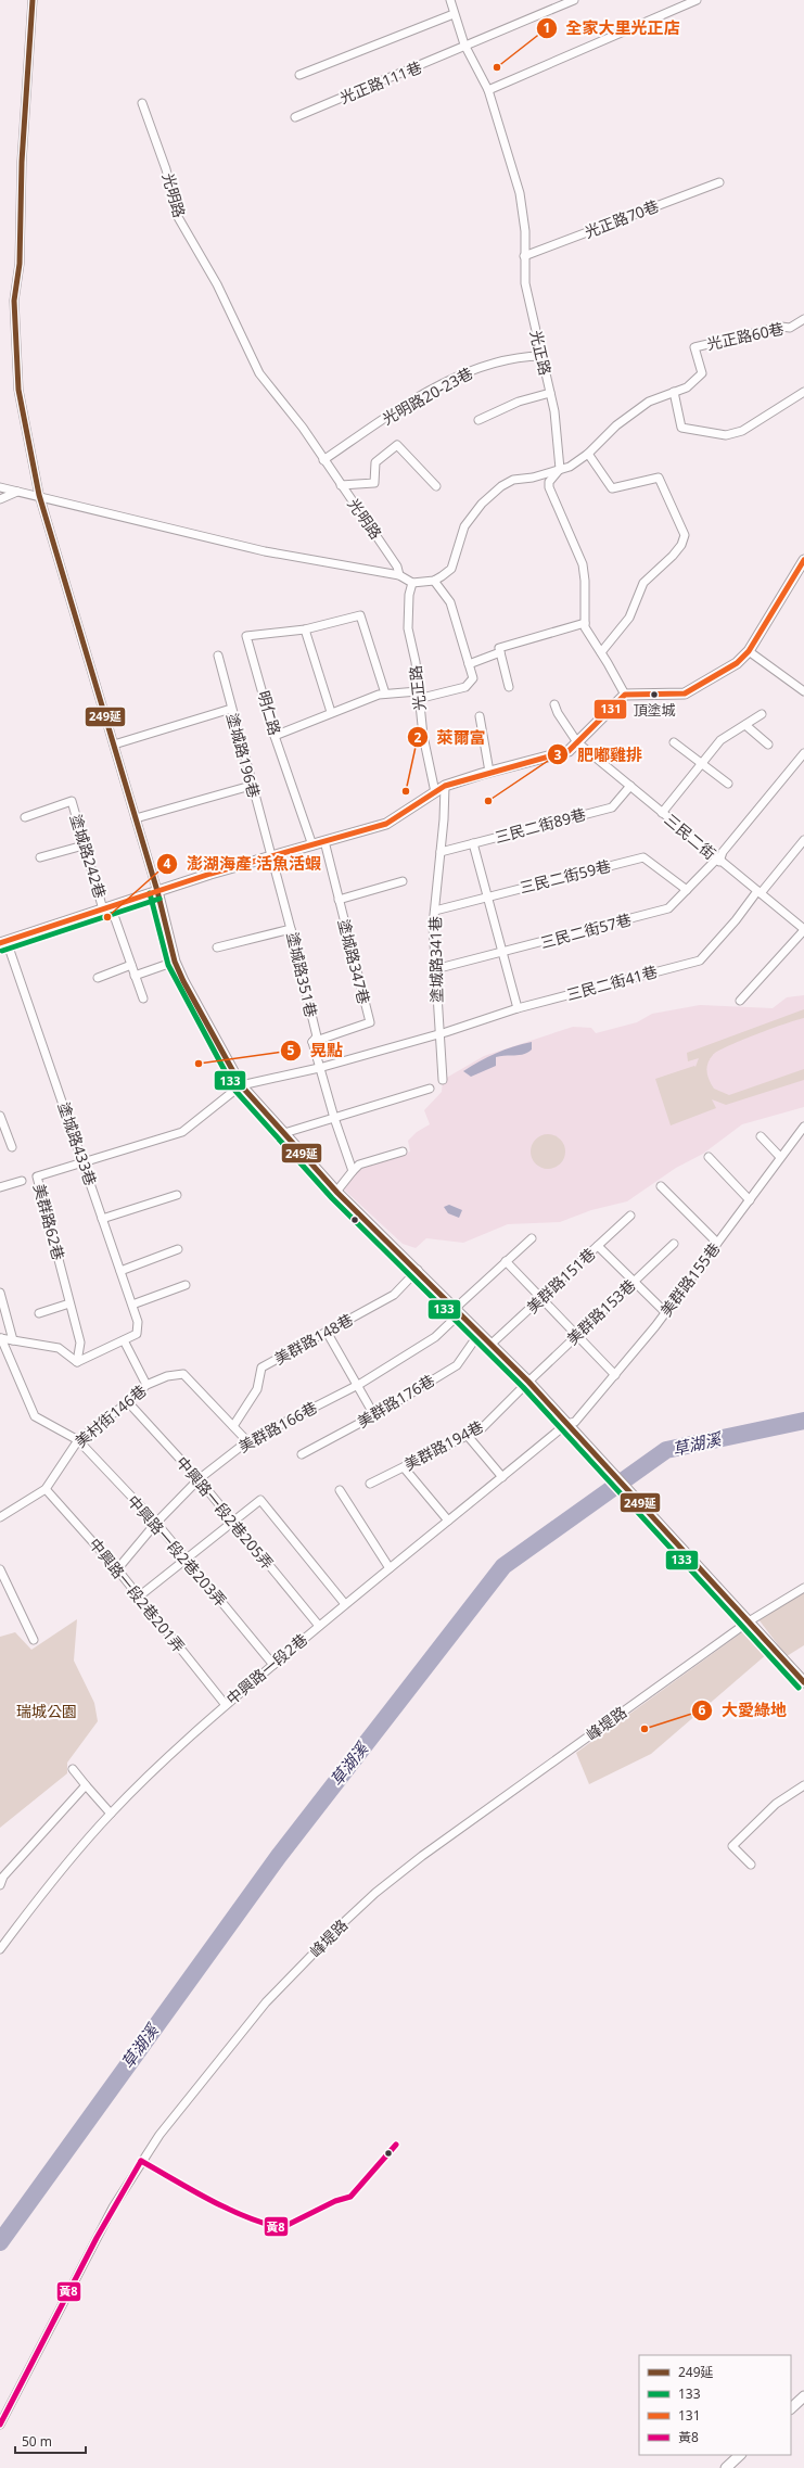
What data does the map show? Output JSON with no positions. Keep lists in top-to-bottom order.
{
  "streets": {
    "street": [
      "光正路111巷",
      "光明路",
      "光正路70巷",
      "光正路60巷",
      "光正路",
      "光明路20-23巷",
      "明仁路",
      "塗城路196巷",
      "三民二街89巷",
      "三民二街",
      "塗城路242巷",
      "三民二街59巷",
      "三民二街57巷",
      "塗城路341巷",
      "塗城路347巷",
      "塗城路351巷",
      "三民二街41巷",
      "塗城路433巷",
      "美群路62巷",
      "美群路155巷",
      "美群路151巷",
      "美群路153巷",
      "美群路148巷",
      "美群路176巷",
      "美村街146巷",
      "美群路166巷",
      "美群路194巷",
      "中興路一段2巷205弄",
      "中興路一段2巷203弄",
      "中興路一段2巷201弄",
      "中興路一段2巷",
      "峰堤路"
    ]
  },
  "crossings": [
    ["光正路111巷", "光正路"],
    ["光明路", "光明路20-23巷"],
    ["光正路70巷", "光正路"],
    ["光正路60巷", "光正路"],
    ["光正路", "光明路20-23巷"],
    ["塗城路196巷", "塗城路351巷"],
    ["三民二街89巷", "三民二街"],
    ["三民二街89巷", "塗城路341巷"],
    ["三民二街", "三民二街57巷"],
    ["三民二街", "三民二街41巷"],
    ["三民二街59巷", "三民二街57巷"],
    ["三民二街59巷", "塗城路341巷"],
    ["三民二街57巷", "塗城路341巷"],
    ["塗城路341巷", "三民二街41巷"],
    ["塗城路347巷", "塗城路351巷"],
    ["塗城路351巷", "三民二街41巷"],
    ["三民二街41巷", "美群路62巷"],
    ["塗城路433巷", "美群路62巷"],
    ["美群路155巷", "中興路一段2巷"],
    ["美群路153巷", "美群路194巷"],
    ["美群路148巷", "美村街146巷"],
    ["美村街146巷", "美群路166巷"],
    ["美村街146巷", "中興路一段2巷205弄"],
    ["美村街146巷", "中興路一段2巷203弄"],
    ["美村街146巷", "中興路一段2巷201弄"],
    ["美群路166巷", "中興路一段2巷205弄"],
    ["美群路166巷", "中興路一段2巷203弄"],
    ["美群路166巷", "中興路一段2巷201弄"],
    ["中興路一段2巷205弄", "中興路一段2巷"],
    ["中興路一段2巷203弄", "中興路一段2巷"],
    ["中興路一段2巷201弄", "中興路一段2巷"]
  ],
  "water": ["草湖溪"],
  "parks": ["瑞城公園"],
  "places": [
    "全家大里光正店",
    "頂塗城",
    "萊爾富",
    "肥嘟雞排",
    "澎湖海產 活魚活蝦",
    "晃點",
    "大愛綠地"
  ],
  "lines": [
    "transit line 249延",
    "transit line 131",
    "transit line 133",
    "transit line 黃8"
  ],
  "legend": [
    "249延",
    "133",
    "131",
    "黃8"
  ],
  "scale_bar": "50 m"
}
